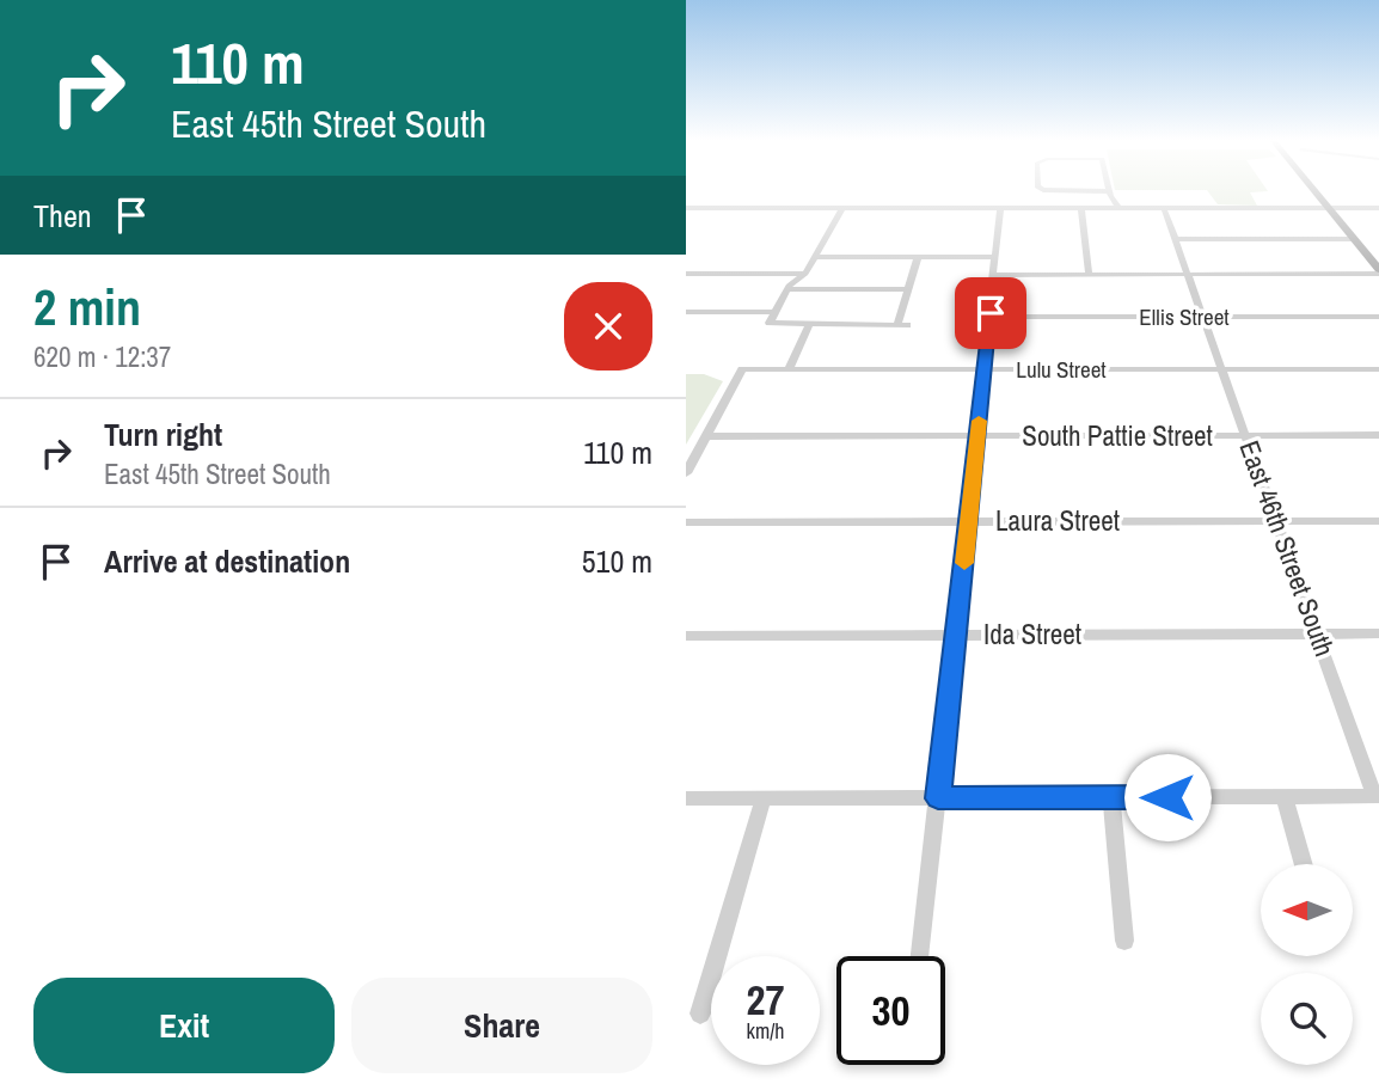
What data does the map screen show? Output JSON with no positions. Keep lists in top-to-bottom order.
{
  "streets": {
    "street": [
      "Ellis Street",
      "Lulu Street",
      "South Pattie Street",
      "Laura Street",
      "East 46th Street South",
      "Ida Street"
    ]
  },
  "crossings": [
    ["Ellis Street", "East 46th Street South"],
    ["Lulu Street", "South Pattie Street"],
    ["Lulu Street", "East 46th Street South"],
    ["South Pattie Street", "East 46th Street South"],
    ["Laura Street", "East 46th Street South"],
    ["East 46th Street South", "Ida Street"]
  ],
  "north": "left",
  "page": {
    "turn": ["110 m", "East 45th Street South"],
    "then": "Then",
    "heading": ["2 min", "620 m · 12:37"],
    "list": [
      {
        "name": "Turn right",
        "note": "East 45th Street South",
        "value": "110 m"
      },
      {
        "name": "Arrive at destination",
        "value": "510 m"
      }
    ],
    "speed": "27 km/h",
    "limit": "30",
    "buttons": ["Exit", "Share"]
  }
}
